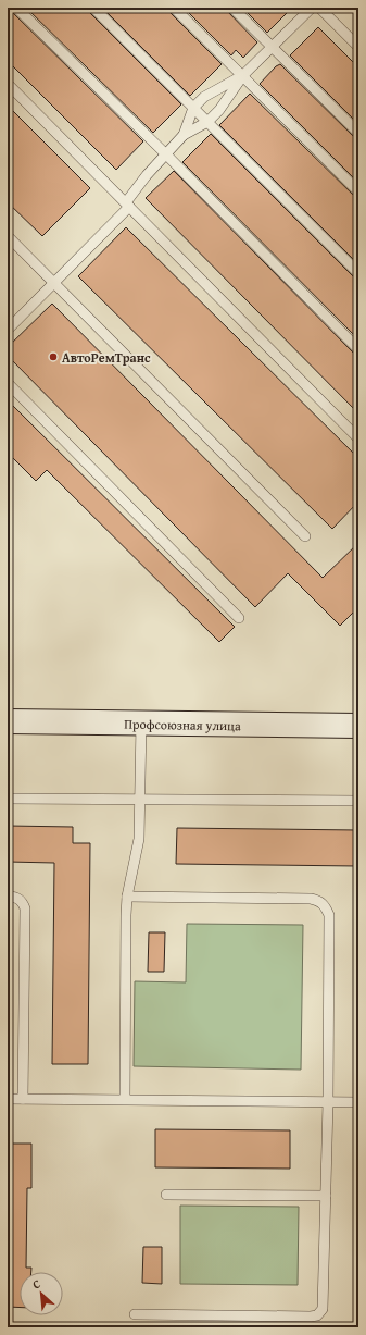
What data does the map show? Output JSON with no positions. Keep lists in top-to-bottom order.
{
  "streets": {
    "main road": ["Профсоюзная улица"]
  },
  "places": ["АвтоРемТранс"],
  "north": "top left"
}
